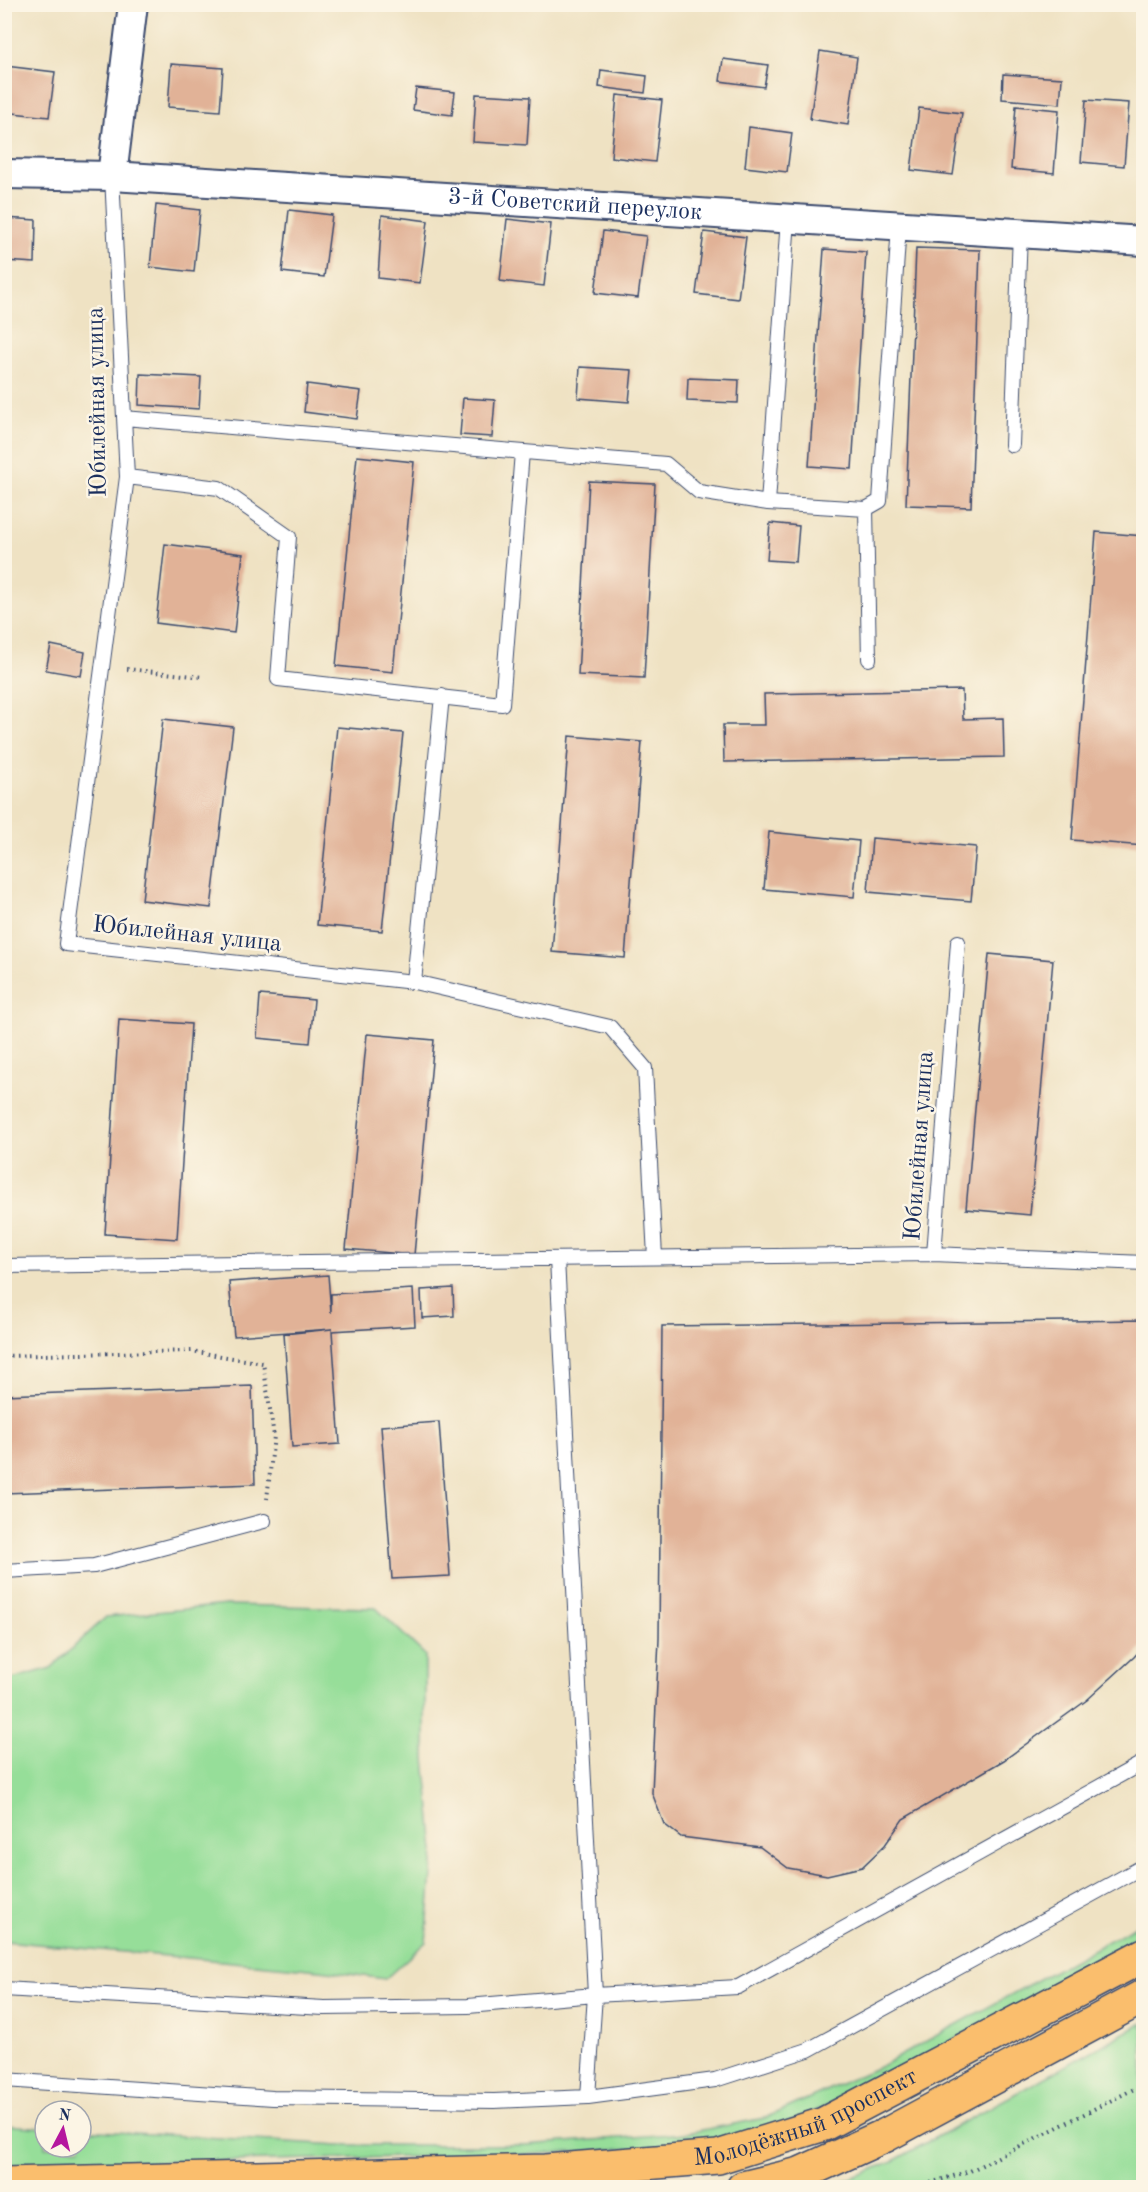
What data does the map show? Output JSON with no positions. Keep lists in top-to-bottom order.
{
  "streets": {
    "main road": ["Молодёжный проспект"],
    "street": ["3-й Советский переулок"],
    "lane": ["Юбилейная улица"]
  },
  "crossings": [
    ["3-й Советский переулок", "Юбилейная улица"]
  ],
  "north": "top"
}
